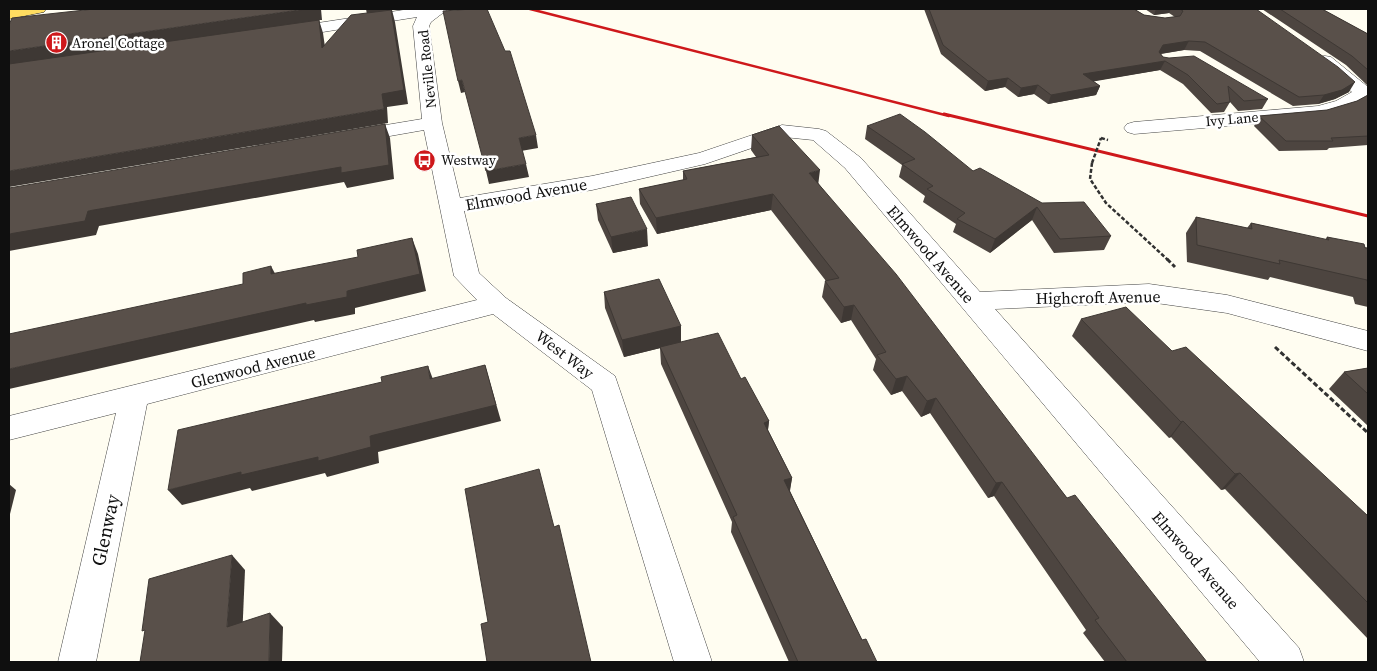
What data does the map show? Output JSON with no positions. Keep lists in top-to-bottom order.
{
  "streets": {
    "street": [
      "Neville Road",
      "Ivy Lane",
      "Elmwood Avenue",
      "Highcroft Avenue",
      "West Way",
      "Glenwood Avenue",
      "Glenway"
    ]
  },
  "crossings": [
    ["Neville Road", "West Way"],
    ["Elmwood Avenue", "Highcroft Avenue"],
    ["Elmwood Avenue", "West Way"],
    ["West Way", "Glenwood Avenue"],
    ["Glenwood Avenue", "Glenway"]
  ],
  "places": {
    "building": ["Aronel Cottage"],
    "bus stop": ["Westway"]
  }
}
